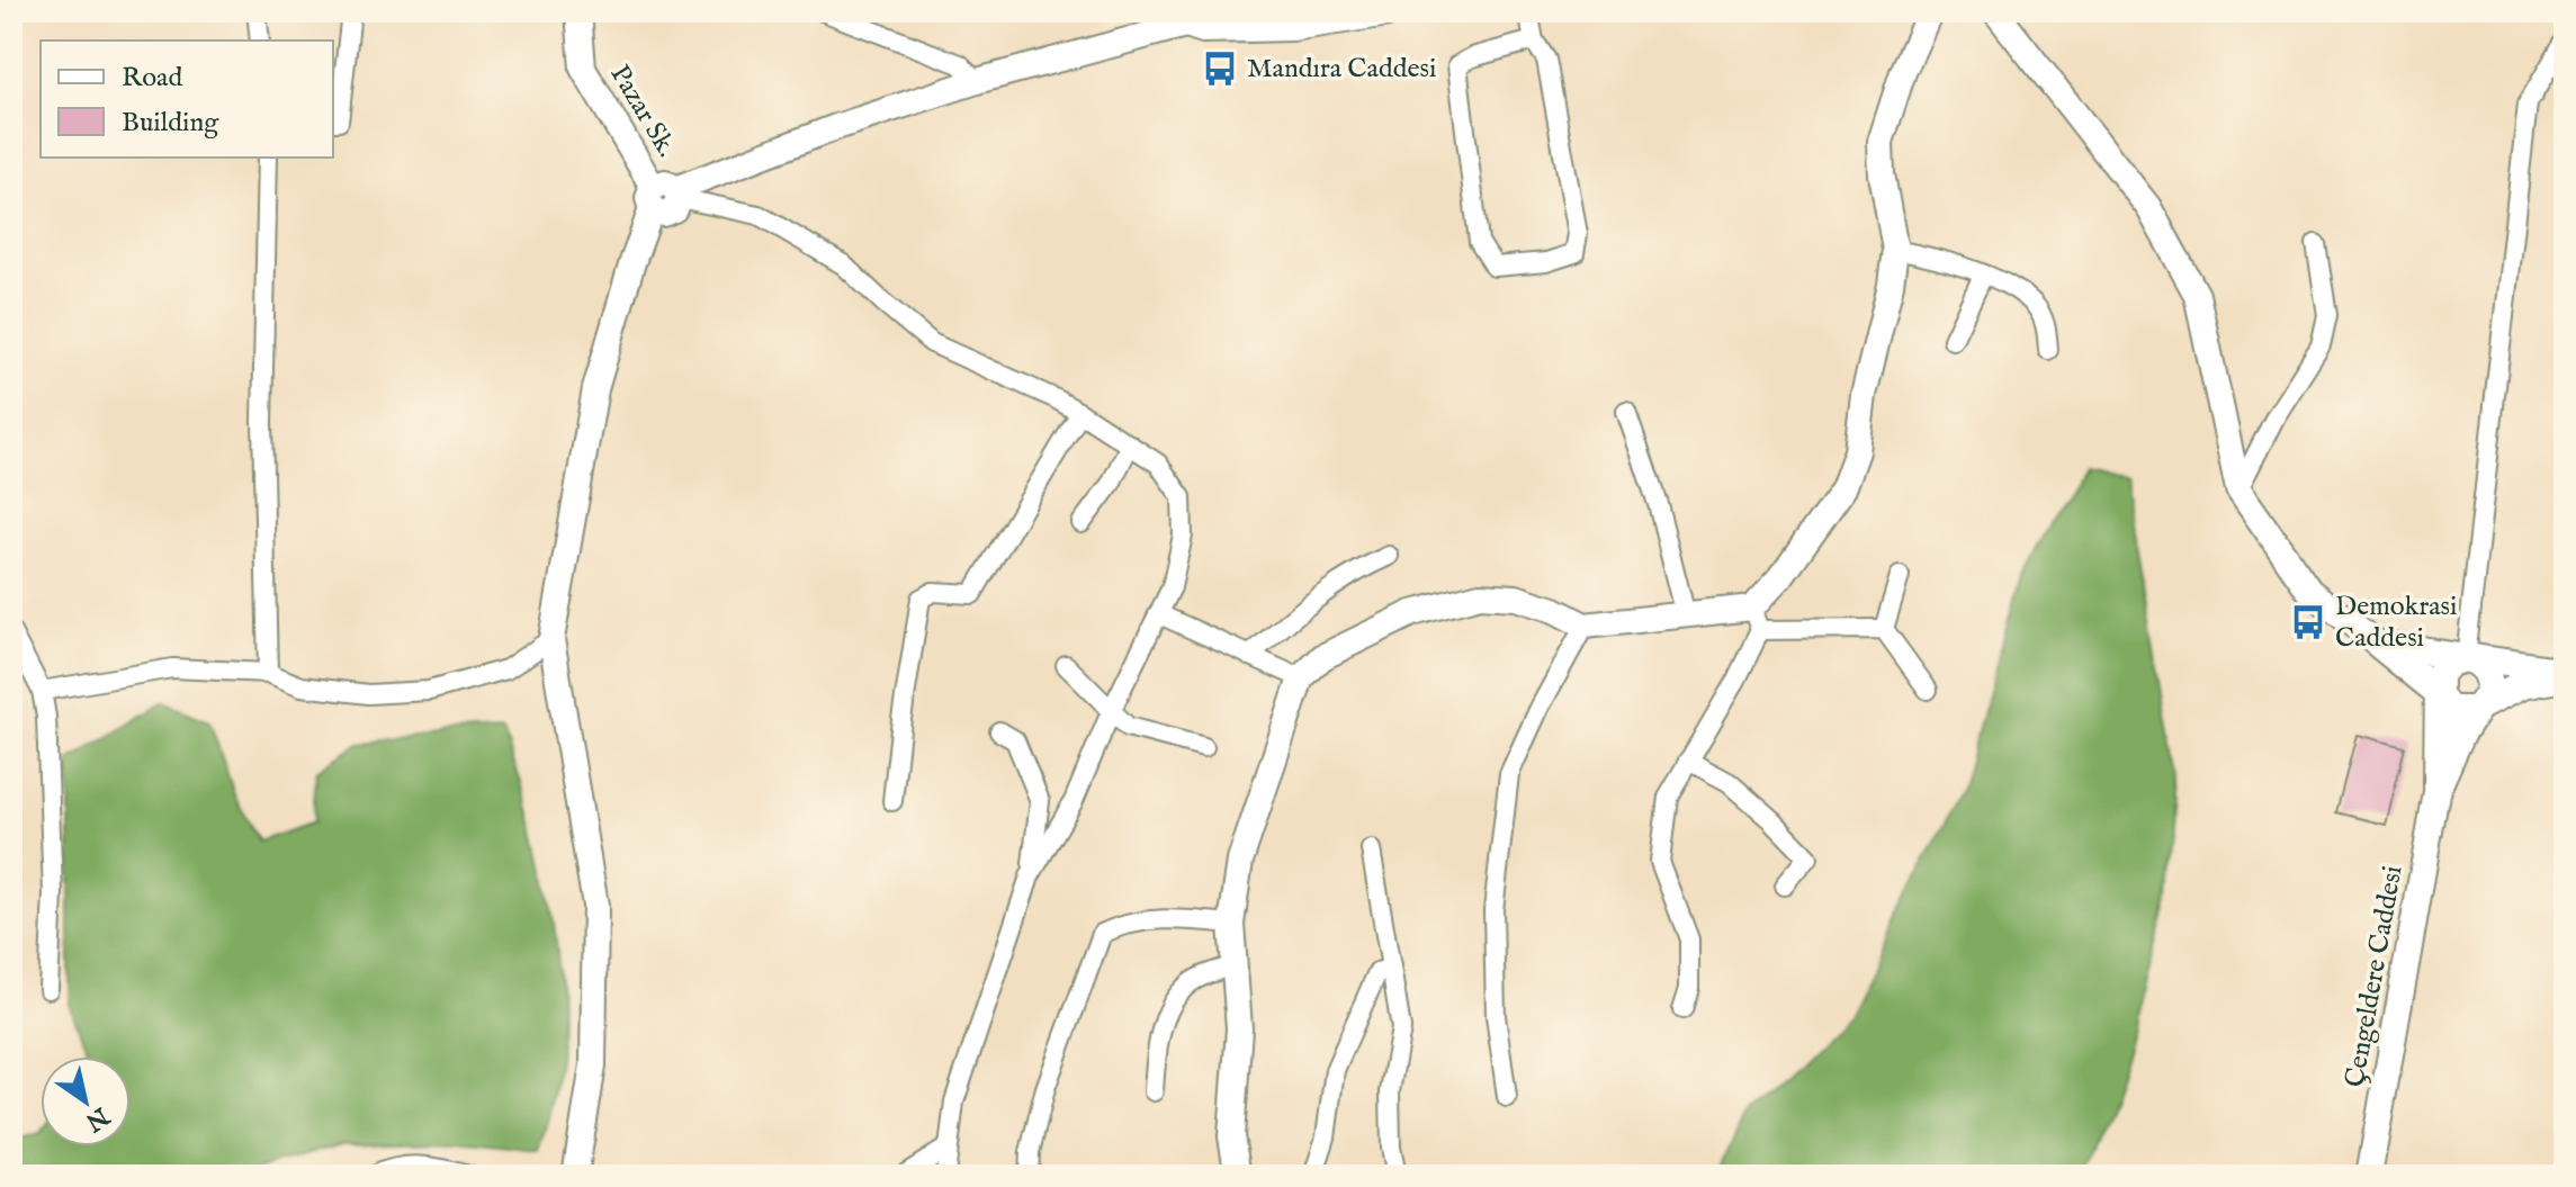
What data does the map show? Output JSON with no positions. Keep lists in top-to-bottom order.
{
  "streets": {
    "street": ["Pazar Sk.", "Çengeldere Caddesi"]
  },
  "places": {
    "bus stop": ["Mandıra Caddesi", "Demokrasi Caddesi"]
  },
  "legend": ["Road", "Building"],
  "north": "bottom right"
}
